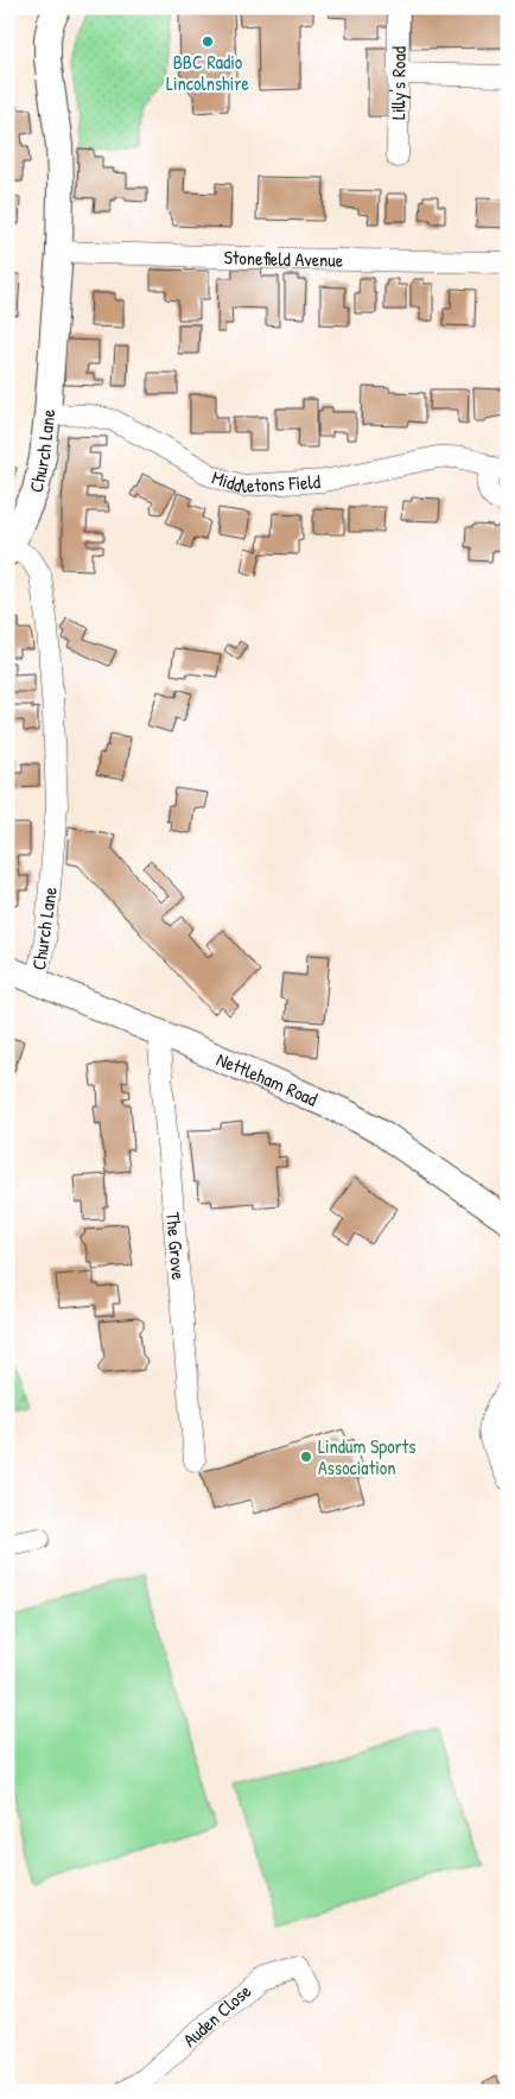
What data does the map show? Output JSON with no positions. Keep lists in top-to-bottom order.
{
  "streets": {
    "street": [
      "Lilly's Road",
      "Stonefield Avenue",
      "Church Lane",
      "Middletons Field",
      "Nettleham Road",
      "The Grove",
      "Auden Close"
    ]
  },
  "crossings": [
    ["Stonefield Avenue", "Church Lane"],
    ["Church Lane", "Middletons Field"],
    ["Church Lane", "Nettleham Road"],
    ["Nettleham Road", "The Grove"]
  ],
  "places": ["BBC Radio Lincolnshire", "Lindum Sports Association"]
}
